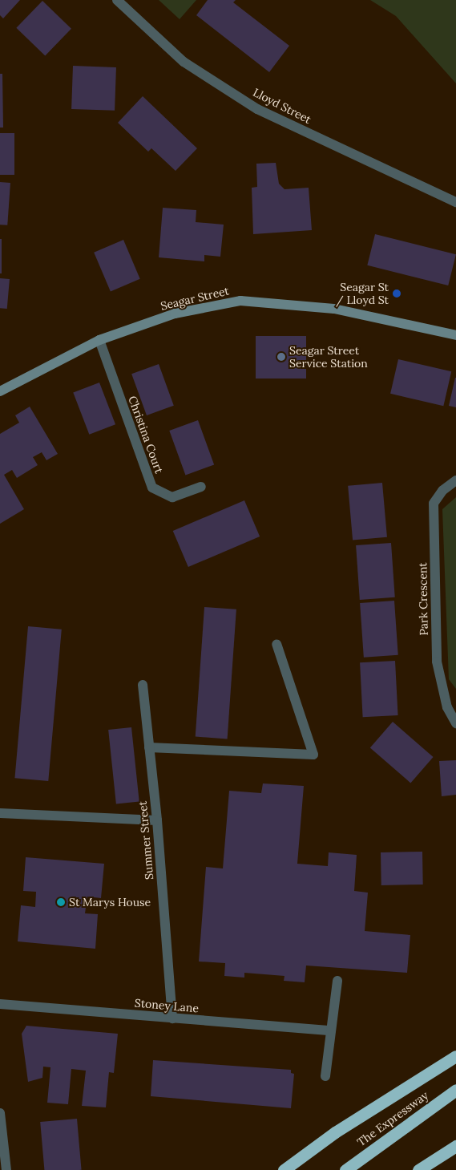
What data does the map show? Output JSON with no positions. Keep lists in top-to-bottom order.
{
  "streets": {
    "highway": ["The Expressway"],
    "street": [
      "Lloyd Street",
      "Seagar Street",
      "Christina Court",
      "Park Crescent",
      "Summer Street",
      "Stoney Lane"
    ]
  },
  "crossings": [
    ["Seagar Street", "Christina Court"],
    ["Summer Street", "Stoney Lane"]
  ],
  "places": ["Seagar St / Lloyd St", "Seagar Street Service Station", "St Marys House"]
}
